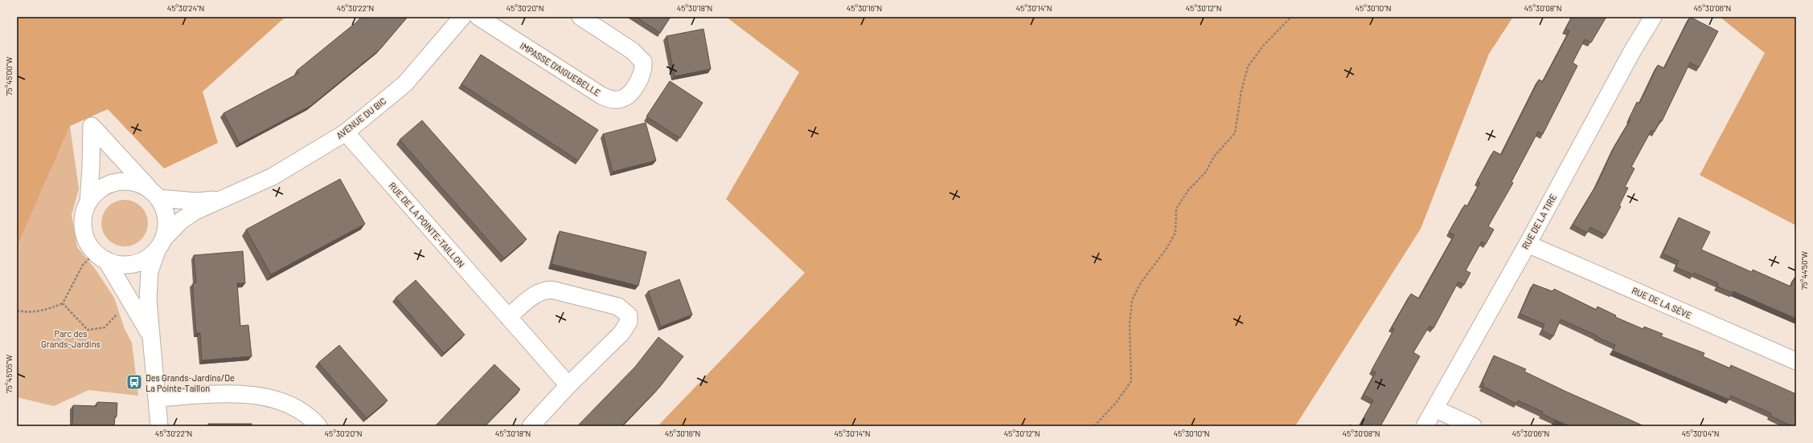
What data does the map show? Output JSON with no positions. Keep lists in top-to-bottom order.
{
  "streets": {
    "street": [
      "IMPASSE D'AIGUEBELLE",
      "AVENUE DU BIC",
      "RUE DE LA TIRE",
      "RUE DE LA POINTE-TAILLON",
      "RUE DE LA SÈVE"
    ]
  },
  "crossings": [
    ["AVENUE DU BIC", "RUE DE LA POINTE-TAILLON"],
    ["RUE DE LA TIRE", "RUE DE LA SÈVE"]
  ],
  "parks": ["Parc des Grands-Jardins"],
  "places": {
    "bus stop": ["Des Grands-Jardins/De La Pointe-Taillon"]
  },
  "coordinates": [
    "45°30'24\"N",
    "45°30'22\"N",
    "45°30'20\"N",
    "45°30'18\"N",
    "45°30'16\"N",
    "45°30'14\"N",
    "45°30'12\"N",
    "45°30'10\"N",
    "45°30'08\"N",
    "45°30'06\"N",
    "75°45'00\"W",
    "75°44'50\"W",
    "75°45'05\"W",
    "45°30'04\"N"
  ]
}
